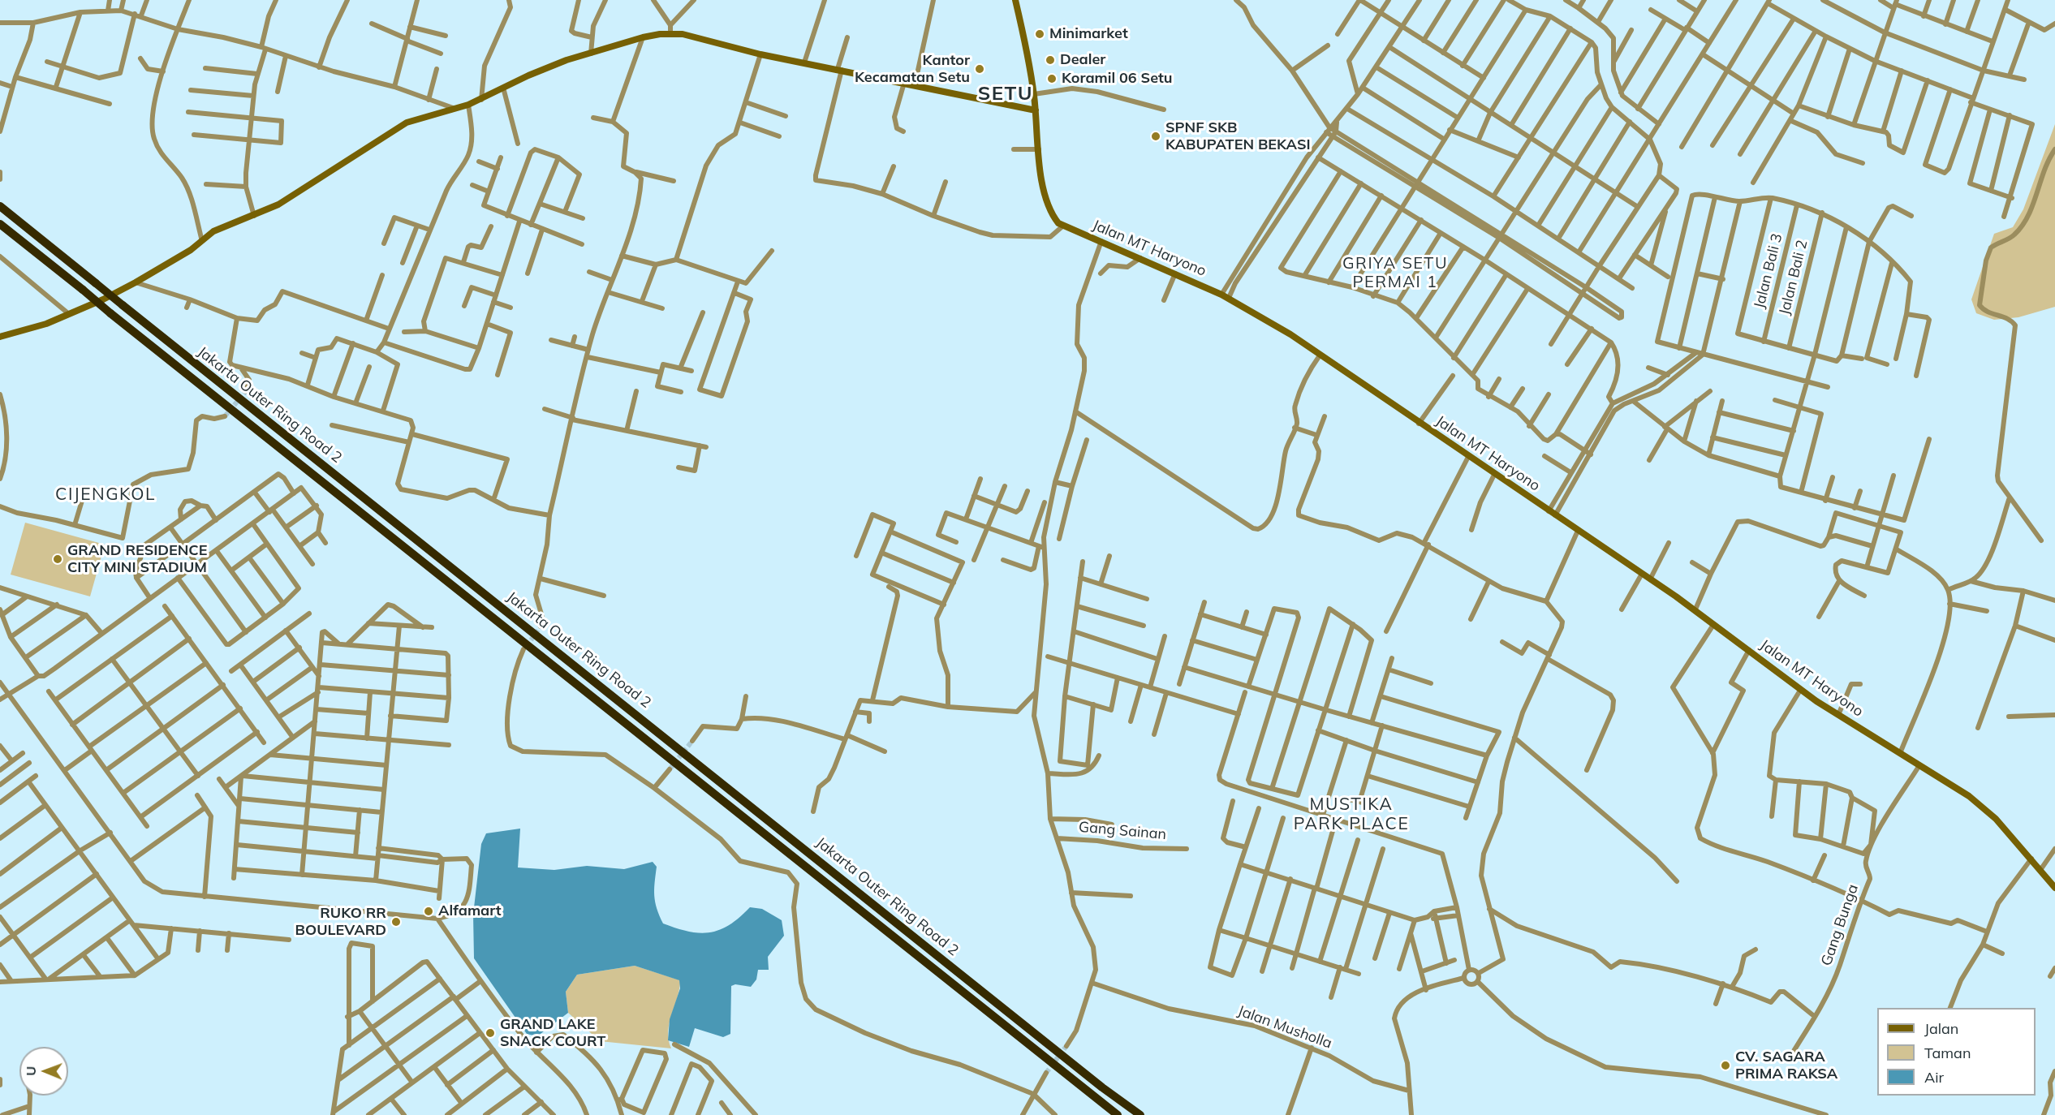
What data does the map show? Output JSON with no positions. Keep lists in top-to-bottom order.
{
  "streets": {
    "highway": ["Jakarta Outer Ring Road 2"],
    "main road": ["Jalan MT Haryono"],
    "street": [
      "Jalan Bali 3",
      "Jalan Bali 2",
      "Gang Sainan",
      "Gang Bunga",
      "Jalan Musholla"
    ]
  },
  "crossings": [
    ["Jalan MT Haryono", "Gang Bunga"]
  ],
  "districts": [
    "SETU",
    "GRIYA SETU PERMAI 1",
    "CIJENGKOL",
    "MUSTIKA PARK PLACE"
  ],
  "places": [
    "Minimarket",
    "Dealer",
    "Kantor Kecamatan Setu",
    "Koramil 06 Setu",
    "SPNF SKB KABUPATEN BEKASI",
    "GRAND RESIDENCE CITY MINI STADIUM",
    "Alfamart",
    "RUKO RR BOULEVARD",
    "GRAND LAKE SNACK COURT",
    "CV. SAGARA PRIMA RAKSA"
  ],
  "legend": ["Jalan", "Taman", "Air"],
  "north": "left"
}
